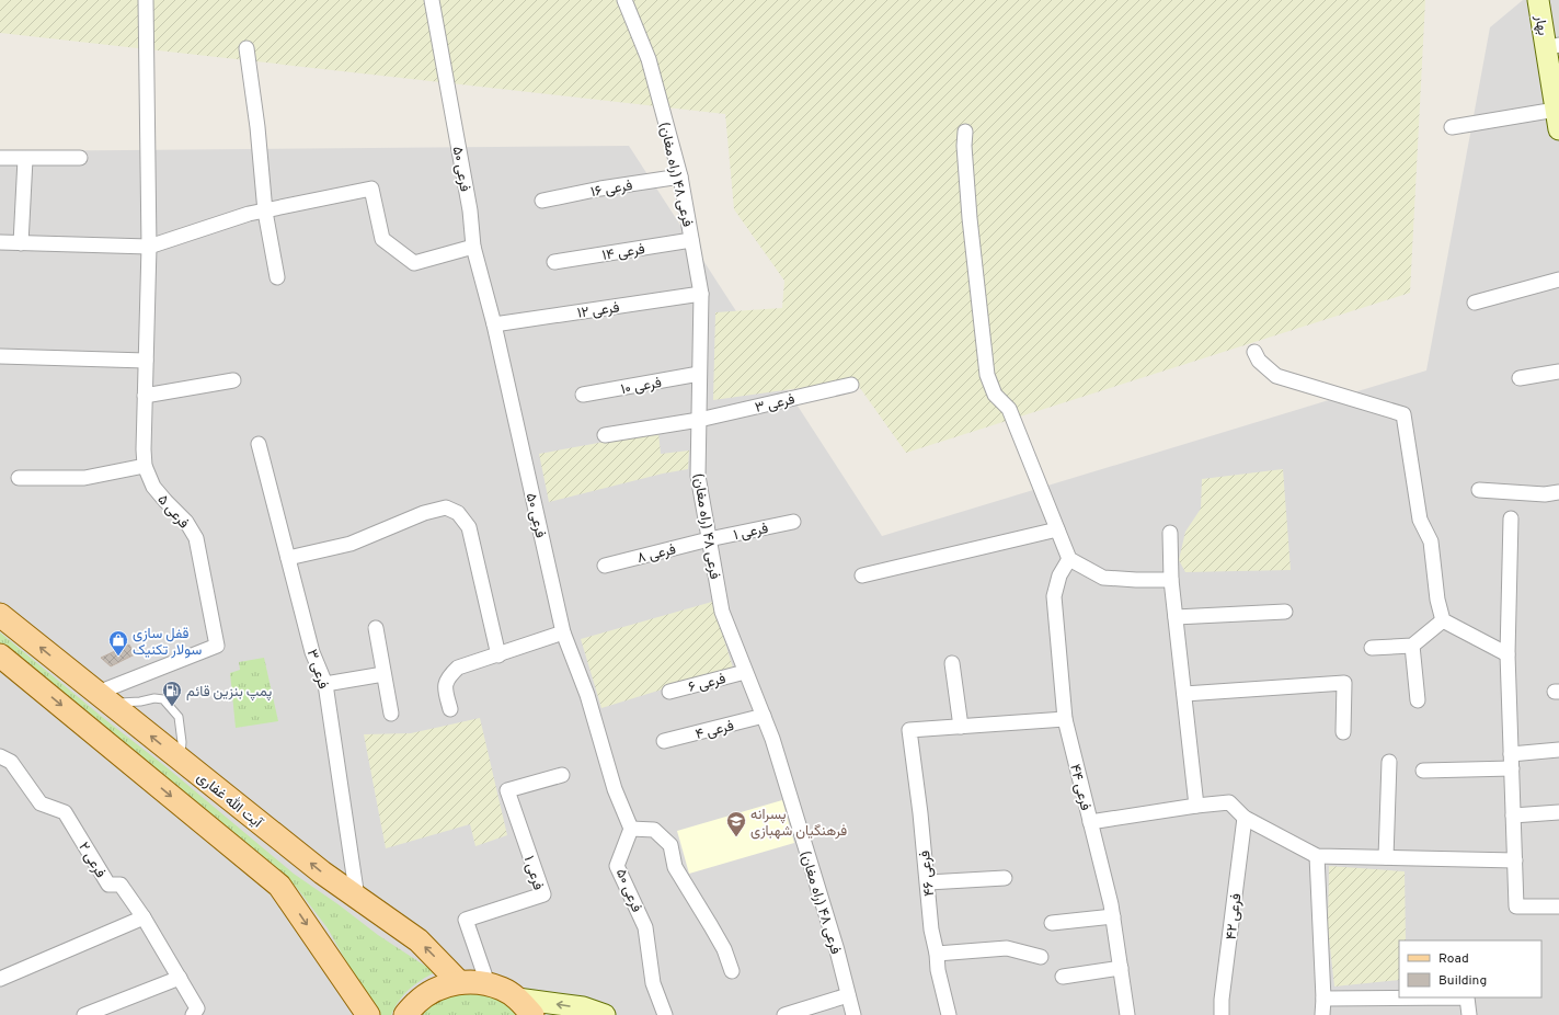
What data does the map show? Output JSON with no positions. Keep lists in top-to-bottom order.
{
  "streets": {
    "main road": ["آیت الله غفاری"],
    "street": [
      "بهار",
      "فرعی ۵۰",
      "فرعی ۴۸ (راه مغان)",
      "فرعی ۱۶",
      "فرعی ۱۴",
      "فرعی ۱۲",
      "فرعی ۱۰",
      "فرعی ۳",
      "فرعی ۵",
      "فرعی ۱",
      "فرعی ۸",
      "فرعی ۶",
      "فرعی ۴",
      "فرعی ۴۴",
      "فرعی ۲",
      "فرعی ۴۶",
      "فرعی ۴۲"
    ]
  },
  "crossings": [
    ["فرعی ۵۰", "فرعی ۱۲"],
    ["فرعی ۴۸ (راه مغان)", "فرعی ۱۶"],
    ["فرعی ۴۸ (راه مغان)", "فرعی ۱۴"],
    ["فرعی ۴۸ (راه مغان)", "فرعی ۱۲"],
    ["فرعی ۴۸ (راه مغان)", "فرعی ۱۰"],
    ["فرعی ۴۸ (راه مغان)", "فرعی ۳"],
    ["فرعی ۴۸ (راه مغان)", "فرعی ۱"],
    ["فرعی ۴۸ (راه مغان)", "فرعی ۸"],
    ["فرعی ۴۸ (راه مغان)", "فرعی ۶"],
    ["فرعی ۴۸ (راه مغان)", "فرعی ۴"],
    ["فرعی ۳", "آیت الله غفاری"],
    ["فرعی ۵", "آیت الله غفاری"],
    ["فرعی ۱", "فرعی ۸"]
  ],
  "places": {
    "shop": ["قفل سازی سولار تکنیک"],
    "fuel station": ["پمپ بنزین قائم"],
    "school or university": ["پسرانه فرهنگیان شهبازی"]
  },
  "legend": ["Road", "Building"]
}
